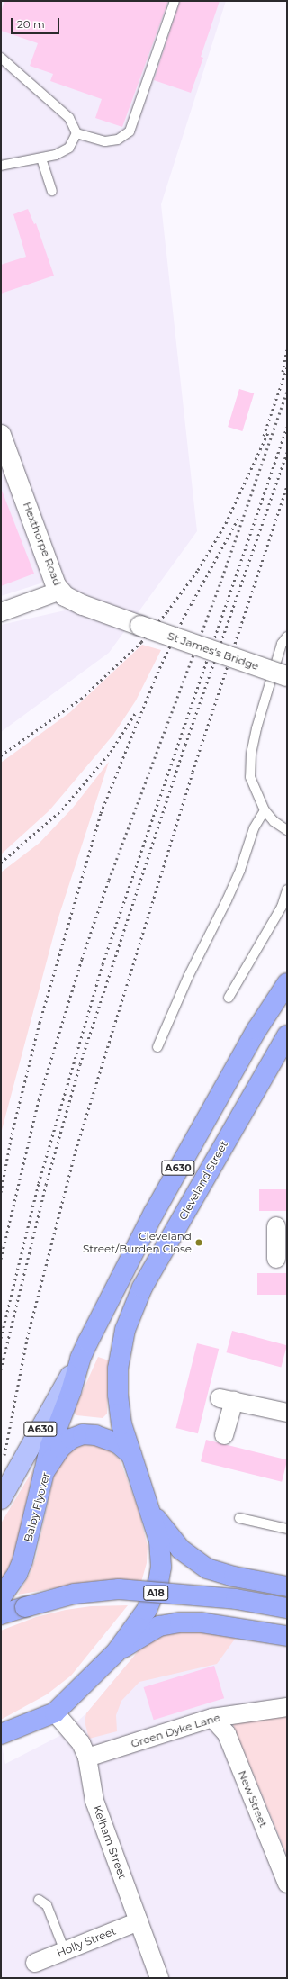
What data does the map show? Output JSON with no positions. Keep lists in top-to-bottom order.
{
  "streets": {
    "highway": [
      "A630",
      "Cleveland Street",
      "Balby Flyover",
      "A18"
    ],
    "street": [
      "Hexthorpe Road",
      "St James's Bridge",
      "Green Dyke Lane",
      "New Street",
      "Kelham Street",
      "Holly Street"
    ]
  },
  "crossings": [
    ["Hexthorpe Road", "St James's Bridge"],
    ["A630", "Cleveland Street"],
    ["A630", "Balby Flyover"],
    ["A630", "Kelham Street"],
    ["Cleveland Street", "Balby Flyover"],
    ["Green Dyke Lane", "New Street"],
    ["Green Dyke Lane", "Kelham Street"],
    ["Kelham Street", "Holly Street"]
  ],
  "places": ["Cleveland Street/Burden Close"],
  "scale_bar": "20 m"
}
